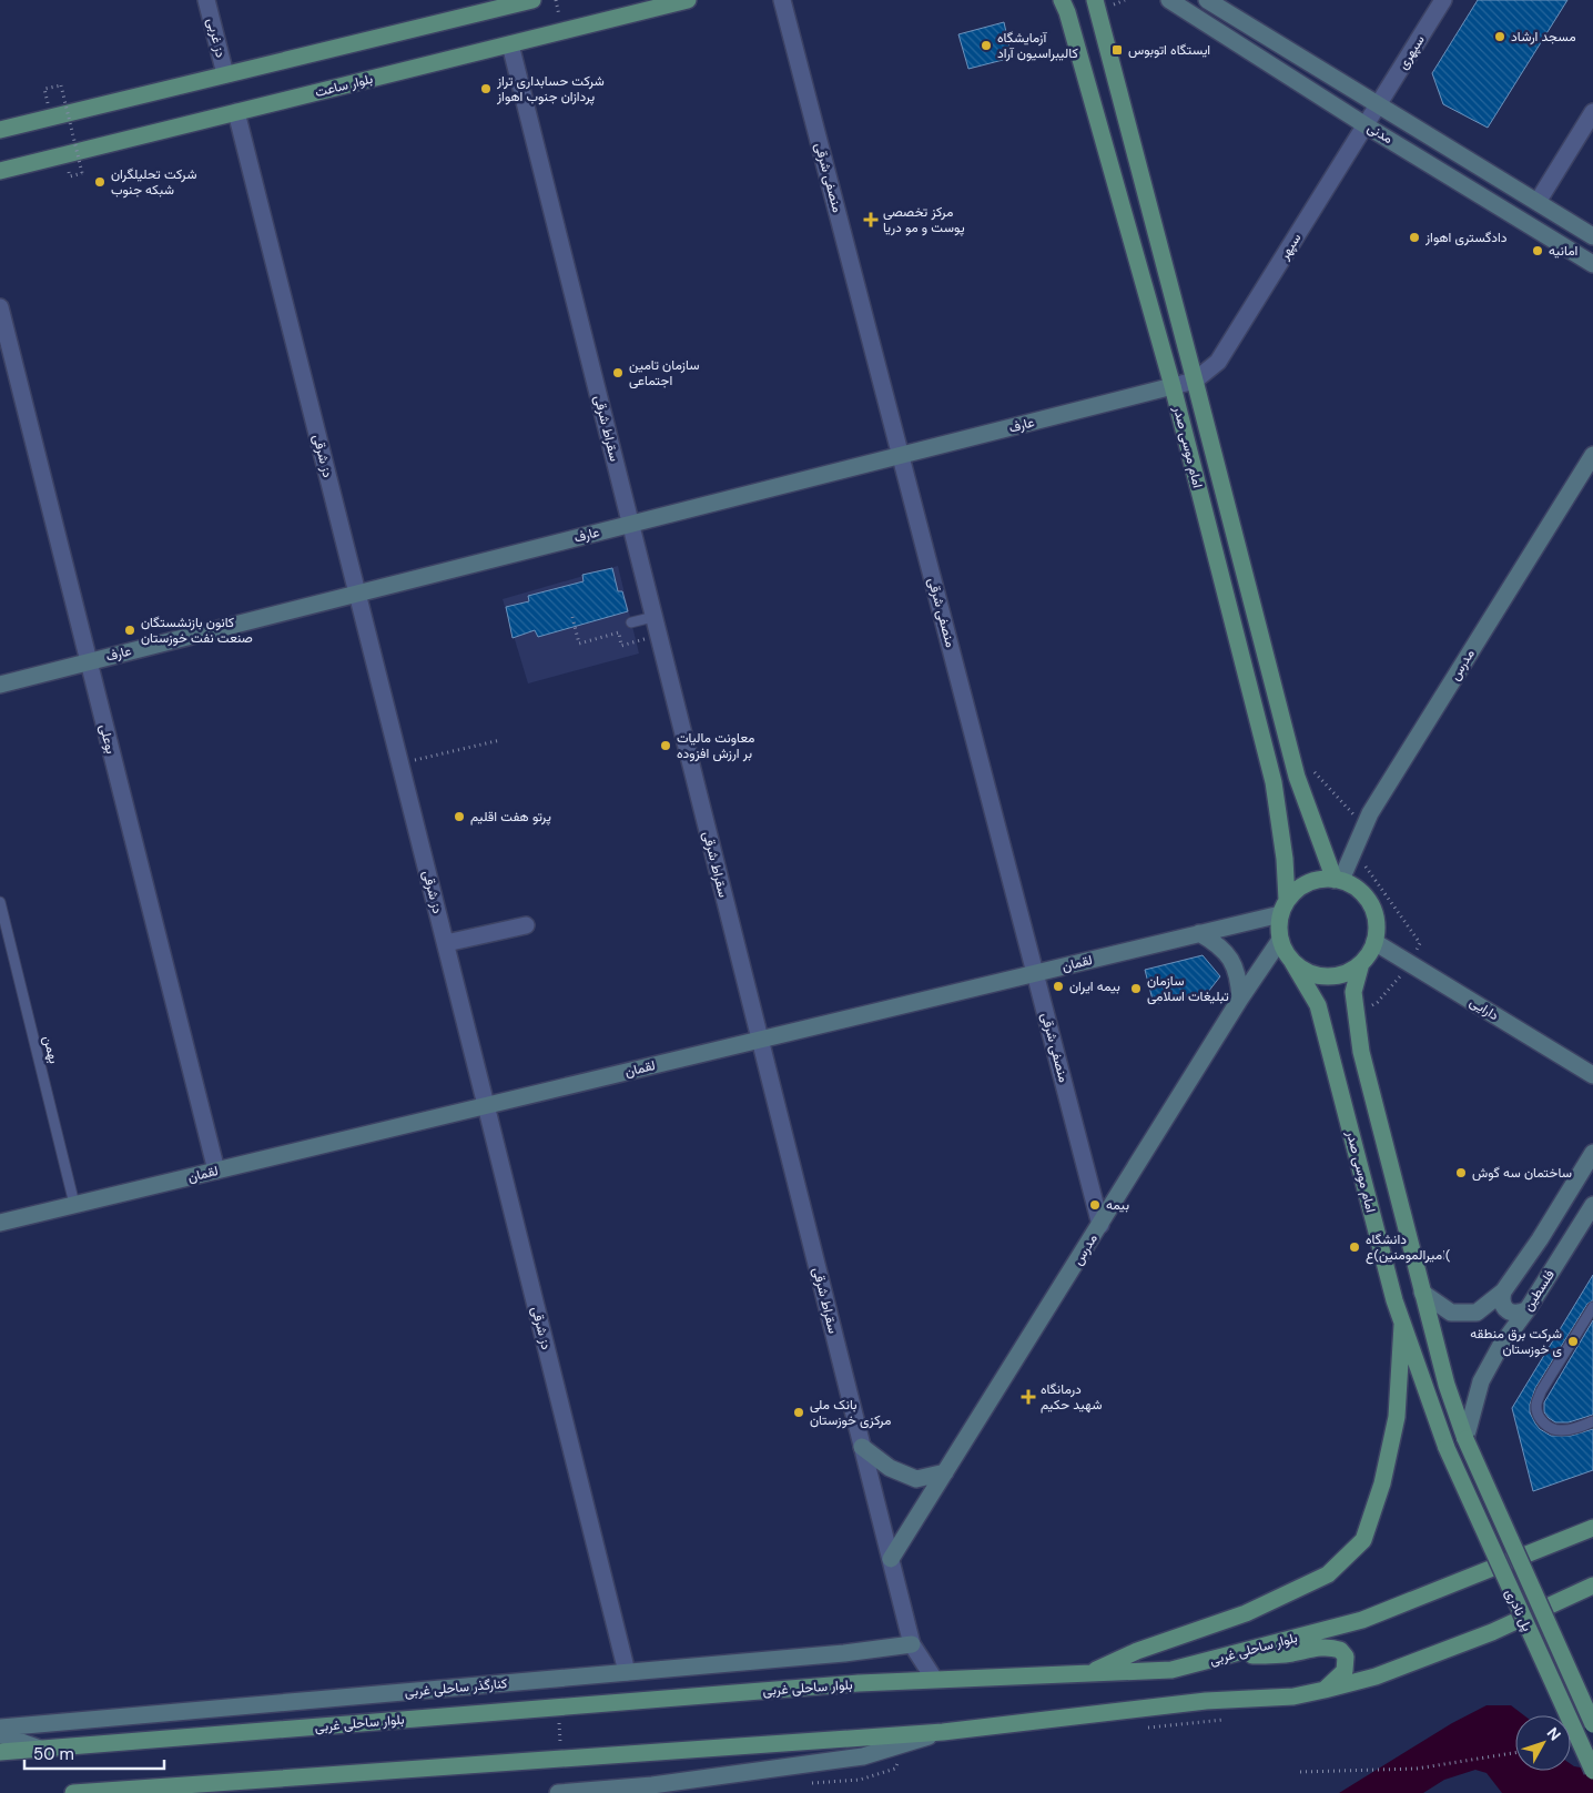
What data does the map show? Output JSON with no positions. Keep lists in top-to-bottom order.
{
  "streets": {
    "main road": [
      "بلوار ساعت",
      "امام موسی صدر",
      "پل نادری",
      "بلوار ساحلی غربی"
    ],
    "street": [
      "دز غربی",
      "سپهری",
      "مدنی",
      "منصفی شرقی",
      "سپهر",
      "عارف",
      "سقراط شرقی",
      "دز شرقی",
      "مدرس",
      "بوعلی",
      "لقمان",
      "دارایی",
      "فلسطین",
      "کنارگذر ساحلی غربی"
    ],
    "lane": ["بهمن"]
  },
  "crossings": [
    ["سپهری", "مدنی"],
    ["سپهری", "سپهر"],
    ["بلوار ساعت", "سقراط شرقی"],
    ["بلوار ساعت", "دز شرقی"],
    ["مدنی", "سپهر"],
    ["منصفی شرقی", "عارف"],
    ["منصفی شرقی", "مدرس"],
    ["منصفی شرقی", "لقمان"],
    ["سپهر", "امام موسی صدر"],
    ["عارف", "سقراط شرقی"],
    ["عارف", "امام موسی صدر"],
    ["عارف", "دز شرقی"],
    ["عارف", "بوعلی"],
    ["سقراط شرقی", "مدرس"],
    ["سقراط شرقی", "لقمان"],
    ["سقراط شرقی", "بلوار ساحلی غربی"],
    ["سقراط شرقی", "کنارگذر ساحلی غربی"],
    ["امام موسی صدر", "مدرس"],
    ["امام موسی صدر", "لقمان"],
    ["امام موسی صدر", "دارایی"],
    ["امام موسی صدر", "پل نادری"],
    ["دز شرقی", "لقمان"],
    ["دز شرقی", "کنارگذر ساحلی غربی"],
    ["مدرس", "لقمان"],
    ["مدرس", "دارایی"],
    ["بوعلی", "لقمان"],
    ["لقمان", "دارایی"],
    ["لقمان", "بهمن"],
    ["فلسطین", "پل نادری"]
  ],
  "places": {
    "other": [
      "مسجد ارشاد",
      "آزمایشگاه کالیبراسیون آراد",
      "شرکت حسابداری تراز پردازان جنوب اهواز",
      "شرکت تحلیلگران شبکه جنوب",
      "دادگستری اهواز",
      "امانیه",
      "سازمان تامین اجتماعی",
      "کانون بازنشستگان صنعت نفت خوزستان",
      "معاونت مالیات بر ارزش افزوده",
      "پرتو هفت اقلیم",
      "بیمه ایران",
      "سازمان تبلیغات اسلامی",
      "ساختمان سه گوش",
      "بیمه",
      "دانشگاه امیرالمومنین)ع(",
      "شرکت برق منطقه ی خوزستان",
      "بانک ملی مرکزی خوزستان"
    ],
    "transit": ["ایستگاه اتوبوس"],
    "health": ["مرکز تخصصی پوست و مو دریا", "درمانگاه شهید حکیم"]
  },
  "scale_bar": "50 m",
  "north": "top right"
}
